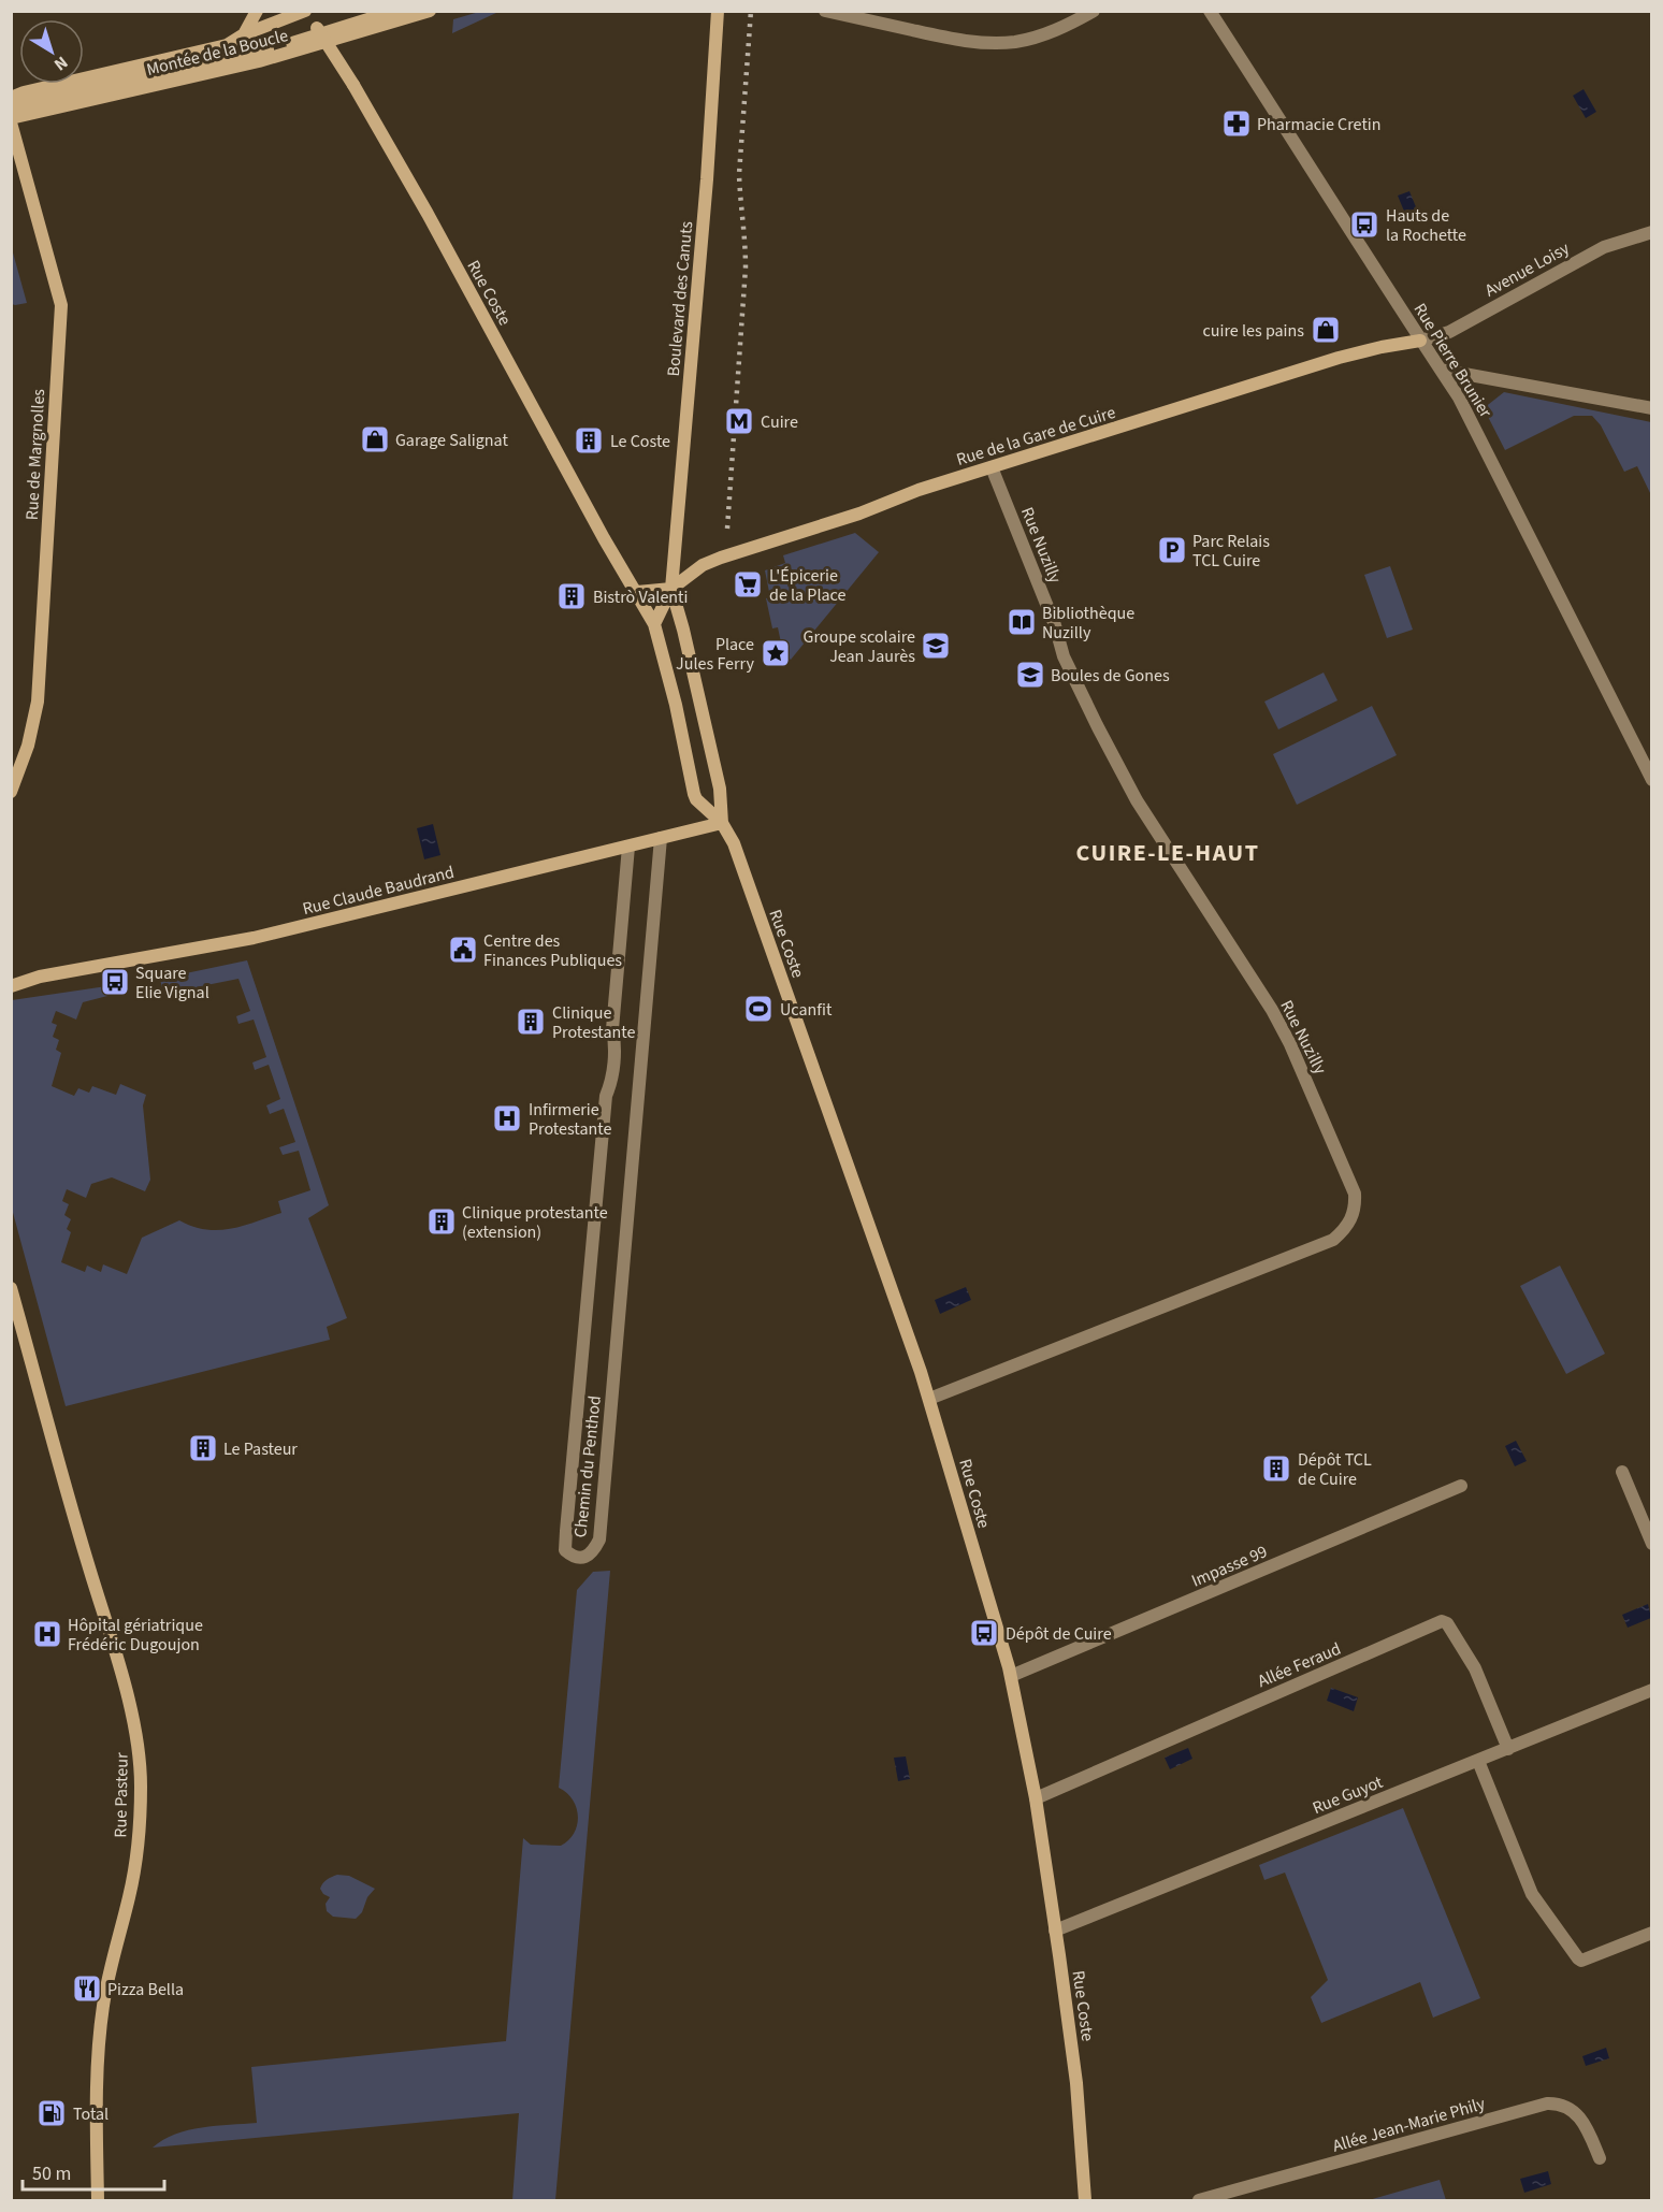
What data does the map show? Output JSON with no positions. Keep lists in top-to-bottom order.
{
  "streets": {
    "street": [
      "Montée de la Boucle",
      "Avenue Loisy",
      "Rue Coste",
      "Boulevard des Canuts",
      "Rue Pierre Brunier",
      "Rue de la Gare de Cuire",
      "Rue de Margnolles",
      "Rue Nuzilly",
      "Rue Claude Baudrand",
      "Chemin du Penthod",
      "Impasse 99",
      "Allée Feraud",
      "Rue Guyot",
      "Rue Pasteur",
      "Allée Jean-Marie Phily"
    ]
  },
  "crossings": [
    ["Montée de la Boucle", "Rue de Margnolles"],
    ["Avenue Loisy", "Rue Pierre Brunier"],
    ["Avenue Loisy", "Rue de la Gare de Cuire"],
    ["Rue Coste", "Boulevard des Canuts"],
    ["Rue Coste", "Rue de la Gare de Cuire"],
    ["Rue Coste", "Rue Nuzilly"],
    ["Rue Coste", "Rue Claude Baudrand"],
    ["Rue Coste", "Impasse 99"],
    ["Rue Coste", "Allée Feraud"],
    ["Rue Coste", "Rue Guyot"],
    ["Boulevard des Canuts", "Rue de la Gare de Cuire"],
    ["Rue Pierre Brunier", "Rue de la Gare de Cuire"],
    ["Rue de la Gare de Cuire", "Rue Nuzilly"],
    ["Rue Claude Baudrand", "Chemin du Penthod"],
    ["Allée Feraud", "Rue Guyot"]
  ],
  "districts": ["CUIRE-LE-HAUT"],
  "places": {
    "pharmacy": ["Pharmacie Cretin"],
    "bus stop": ["Hauts de la Rochette", "Square Elie Vignal", "Dépôt de Cuire"],
    "shop": ["cuire les pains", "Garage Salignat"],
    "metro station": ["Cuire"],
    "building": [
      "Le Coste",
      "Bistrò Valenti",
      "Clinique Protestante",
      "Clinique protestante (extension)",
      "Le Pasteur",
      "Dépôt TCL de Cuire"
    ],
    "parking": ["Parc Relais TCL Cuire"],
    "supermarket": ["L'Épicerie de la Place"],
    "library": ["Bibliothèque Nuzilly"],
    "school or university": ["Groupe scolaire Jean Jaurès", "Boules de Gones"],
    "place": ["Place Jules Ferry"],
    "public building": ["Centre des Finances Publiques"],
    "sports": ["Ucanfit"],
    "hospital": ["Infirmerie Protestante", "Hôpital gériatrique Frédéric Dugoujon"],
    "restaurant": ["Pizza Bella"],
    "fuel station": ["Total"]
  },
  "scale_bar": "50 m",
  "north": "bottom right"
}
